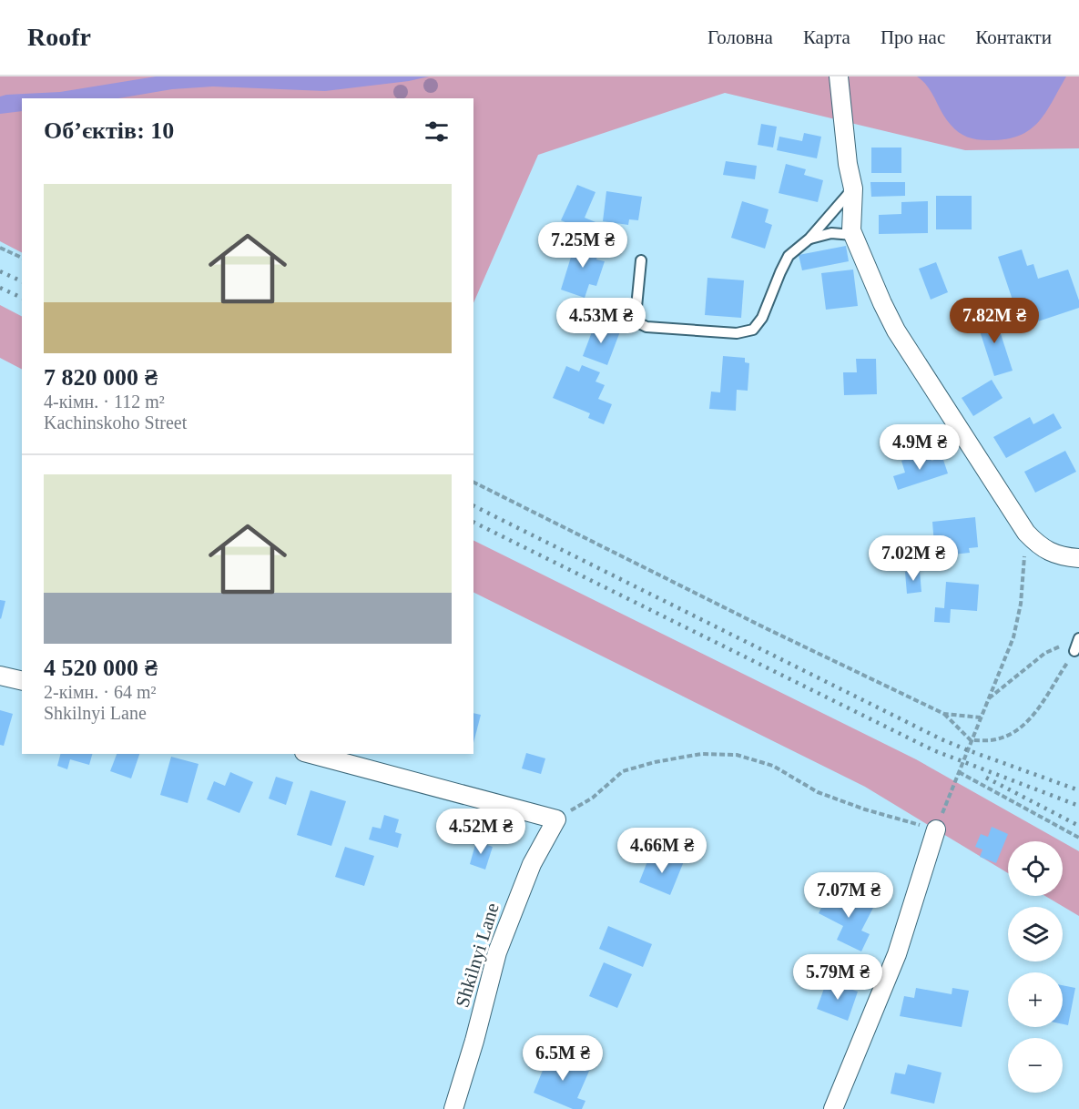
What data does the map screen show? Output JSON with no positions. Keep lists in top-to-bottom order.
{
  "streets": {
    "street": ["Shkilnyi Lane"]
  },
  "page": {
    "header": "Roofr",
    "nav": [
      "Головна",
      "Карта",
      "Про нас",
      "Контакти"
    ],
    "heading": "Об’єктів: 10",
    "list": [
      {
        "name": "7 820 000 ₴",
        "note": "4-кімн. · 112 m² · Kachinskoho Street"
      },
      {
        "name": "4 520 000 ₴",
        "note": "2-кімн. · 64 m² · Shkilnyi Lane"
      }
    ],
    "price": [
      "7.25M ₴",
      "4.53M ₴",
      "7.82M ₴",
      "4.9M ₴",
      "7.02M ₴",
      "4.52M ₴",
      "4.66M ₴",
      "7.07M ₴",
      "5.79M ₴",
      "6.5M ₴"
    ],
    "map_buttons": ["+", "−"]
  }
}
